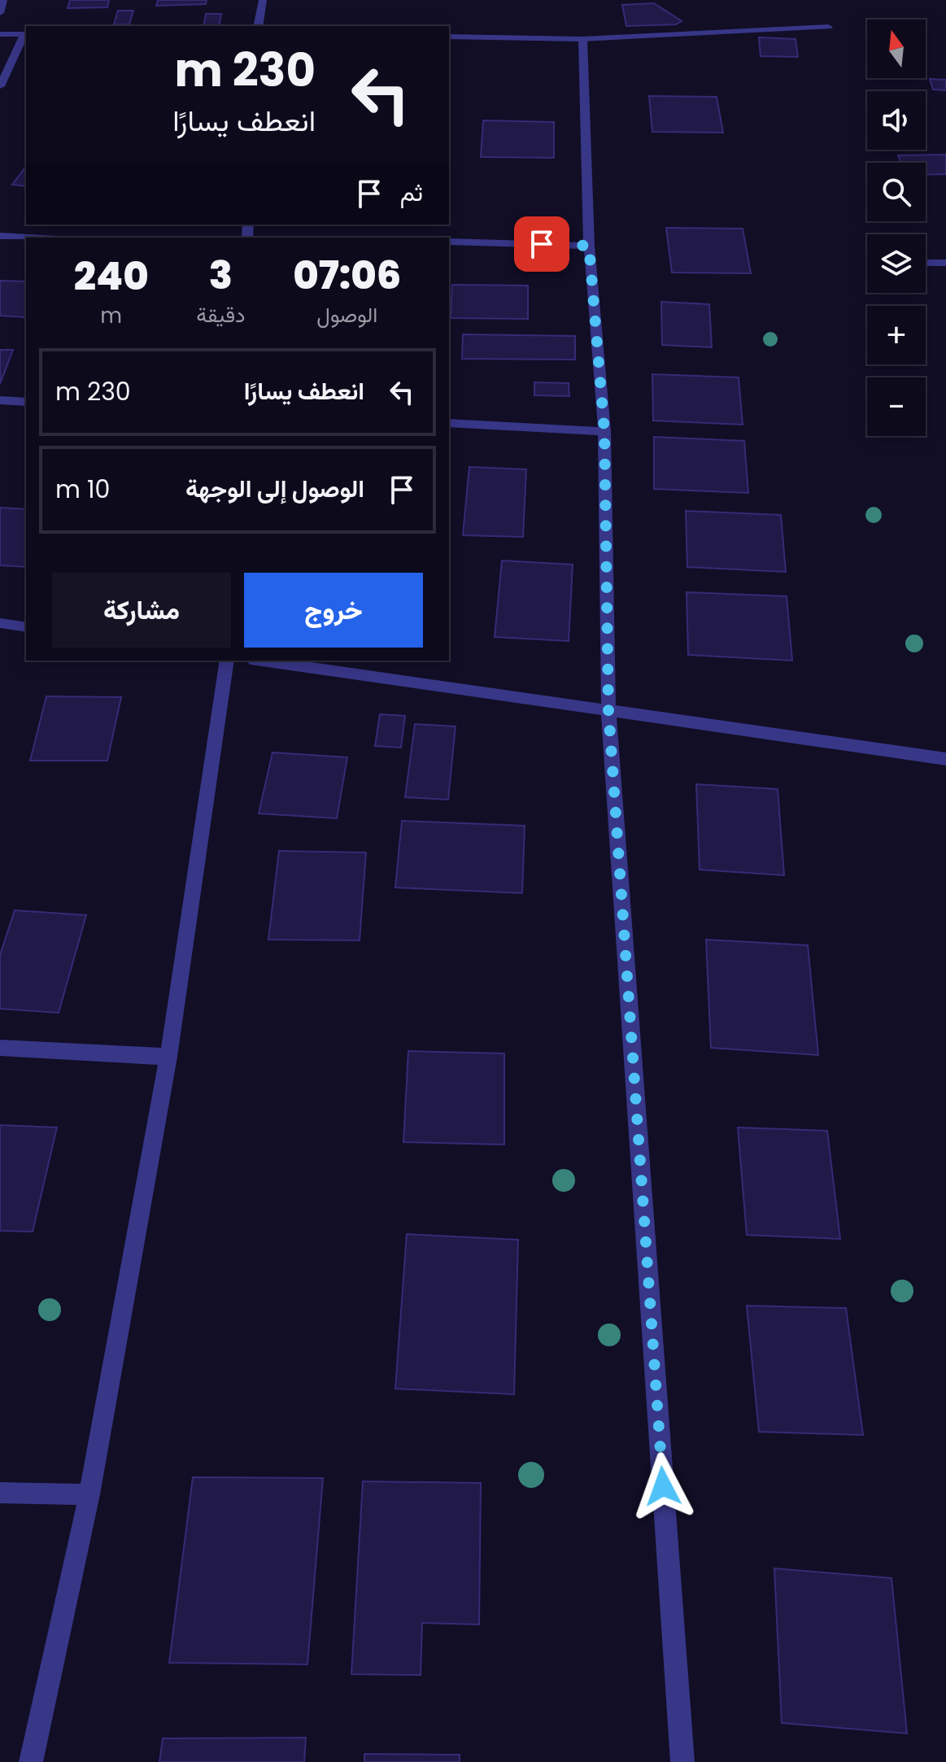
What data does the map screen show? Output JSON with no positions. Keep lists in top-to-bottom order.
{
  "north": "top",
  "page": {
    "map_buttons": ["+", "−"],
    "turn": ["230 m", "انعطف يسارًا"],
    "then": "ثم",
    "eta": [
      "07:06",
      "الوصول",
      "3",
      "دقيقة",
      "240",
      "m"
    ],
    "list": [
      {
        "name": "انعطف يسارًا",
        "value": "230 m"
      },
      {
        "name": "الوصول إلى الوجهة",
        "value": "10 m"
      }
    ],
    "buttons": ["خروج", "مشاركة"]
  }
}
